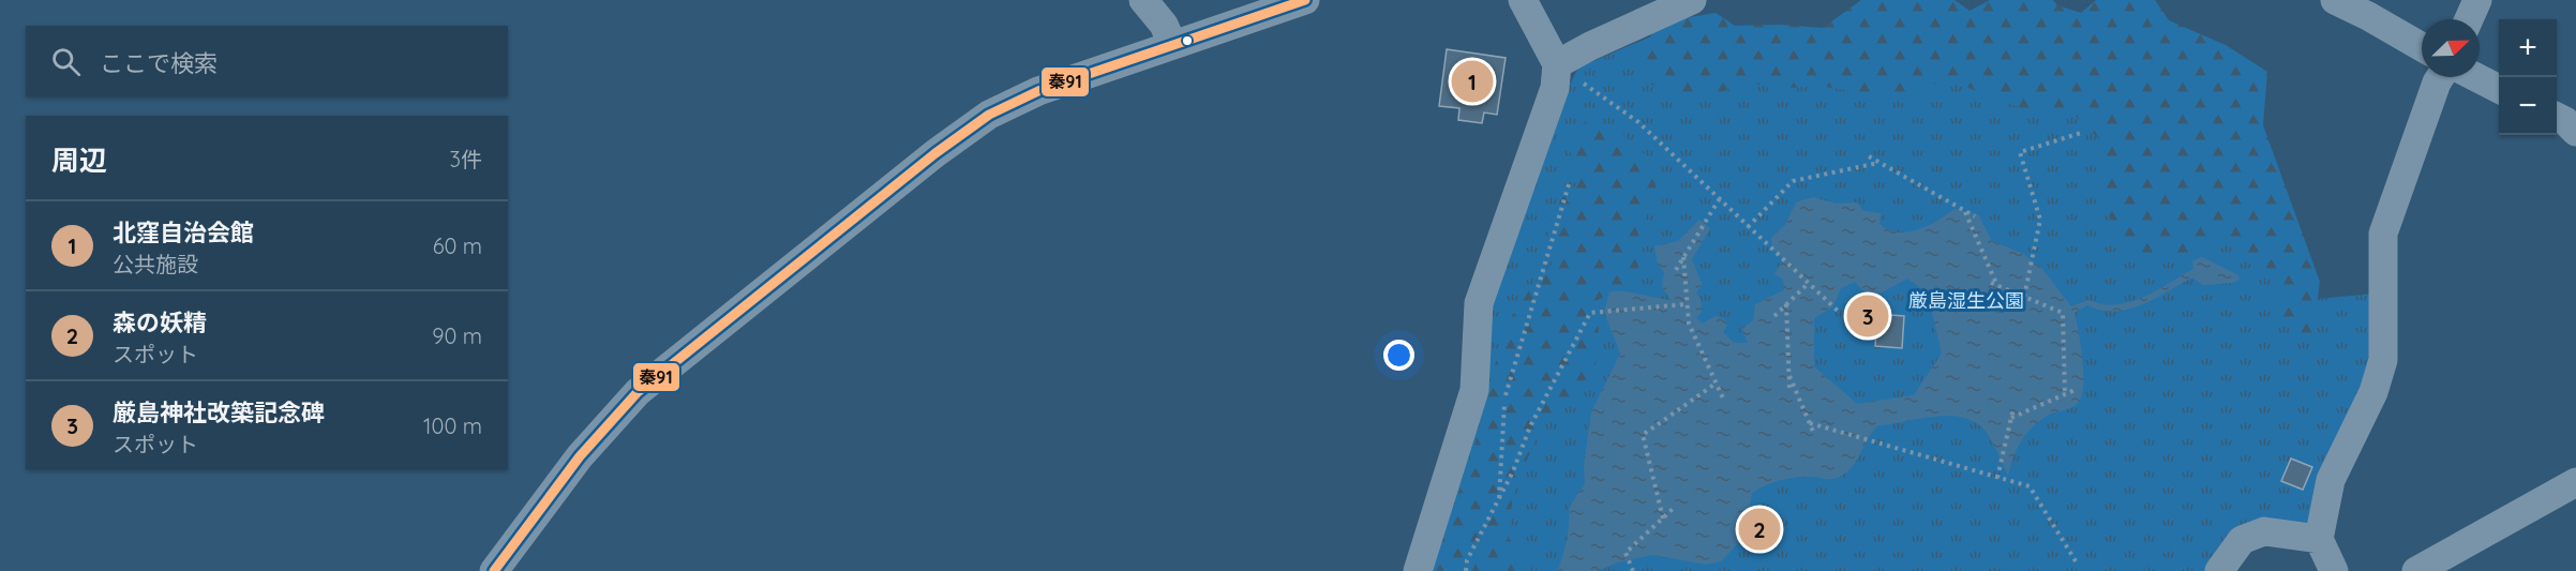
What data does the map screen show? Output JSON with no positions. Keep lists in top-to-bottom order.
{
  "parks": ["厳島湿生公園"],
  "lines": ["transit line 秦91"],
  "north": "top right",
  "page": {
    "map_buttons": ["+", "−"],
    "search": "ここで検索",
    "pins": ["1", "3", "2"],
    "heading": ["周辺", "3件"],
    "list": [
      {
        "mark": "1",
        "name": "北窪自治会館",
        "note": "公共施設",
        "value": "60 m"
      },
      {
        "mark": "2",
        "name": "森の妖精",
        "note": "スポット",
        "value": "90 m"
      },
      {
        "mark": "3",
        "name": "厳島神社改築記念碑",
        "note": "スポット",
        "value": "100 m"
      }
    ]
  }
}
